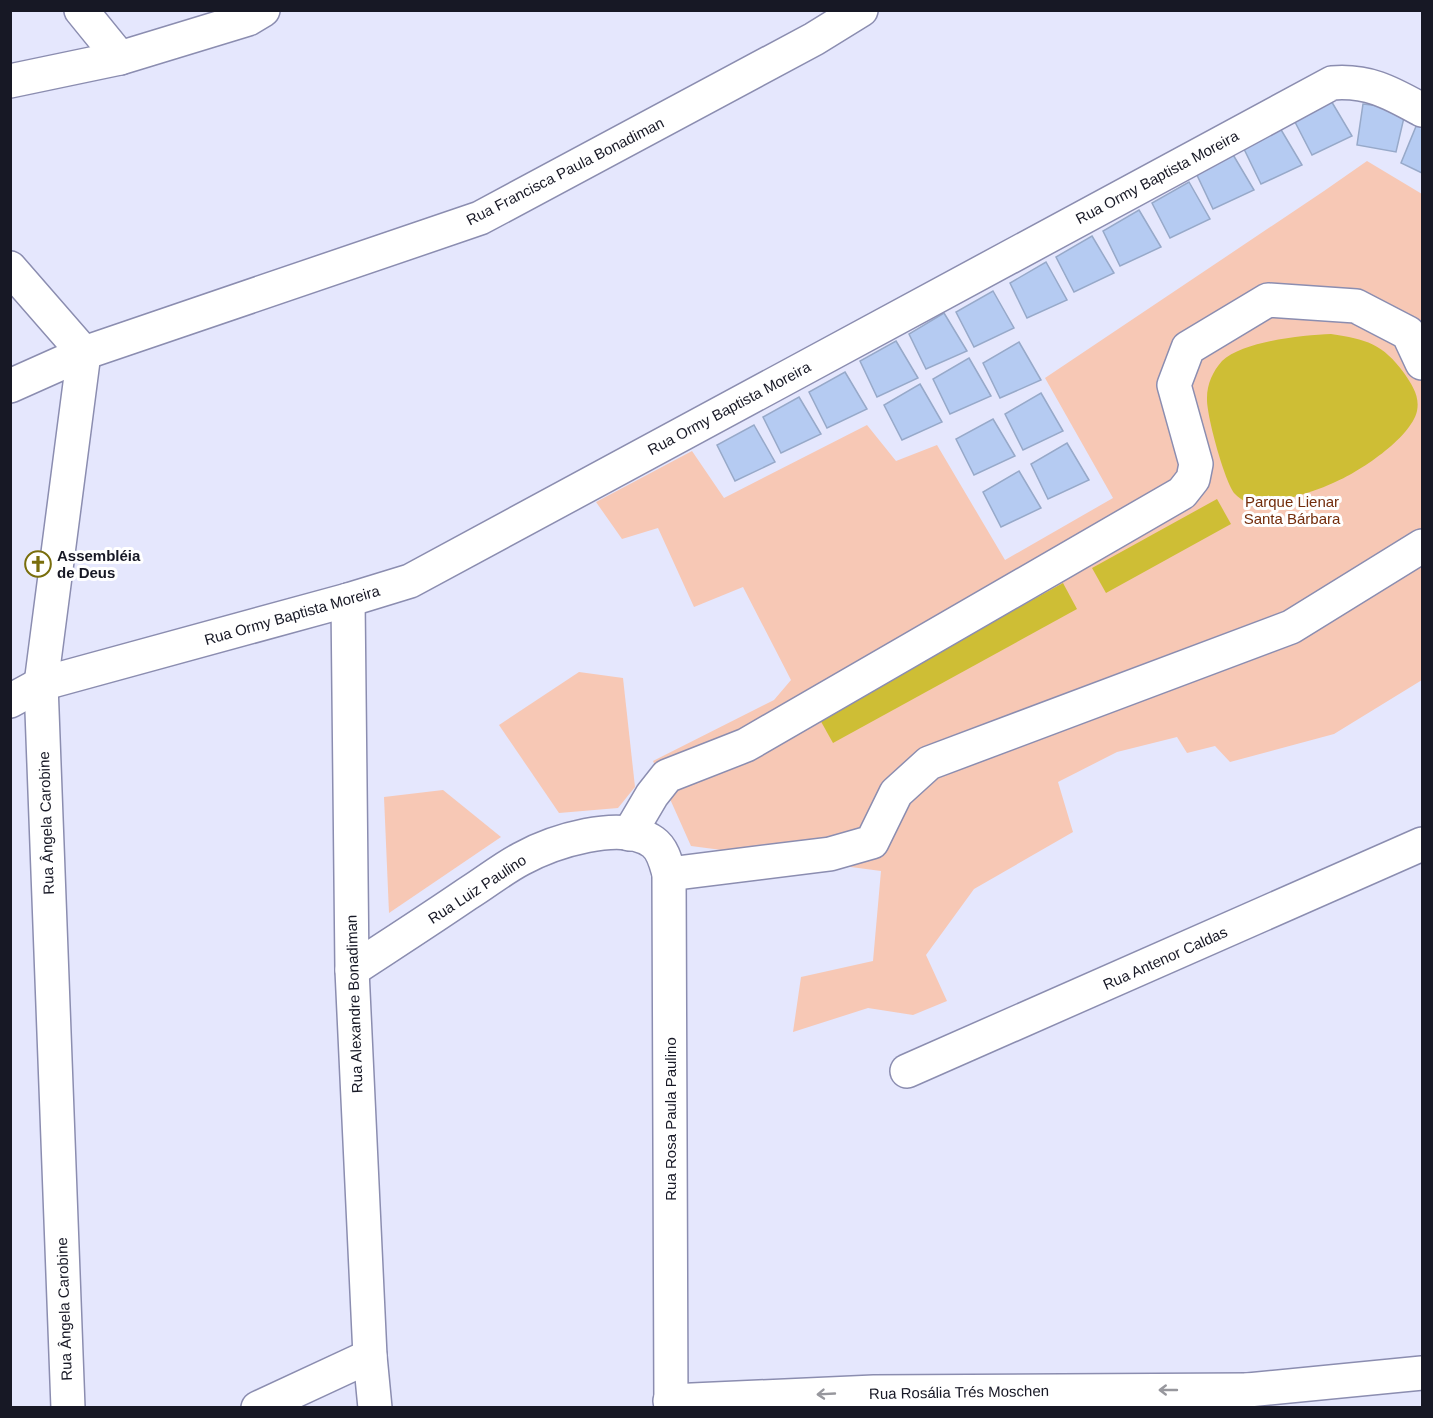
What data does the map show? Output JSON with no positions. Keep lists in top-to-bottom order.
{
  "streets": {
    "street": [
      "Rua Francisca Paula Bonadiman",
      "Rua Ormy Baptista Moreira",
      "Rua Ângela Carobine",
      "Rua Luiz Paulino",
      "Rua Antenor Caldas",
      "Rua Alexandre Bonadiman",
      "Rua Rosa Paula Paulino",
      "Rua Rosália Trés Moschen"
    ]
  },
  "crossings": [
    ["Rua Francisca Paula Bonadiman", "Rua Ângela Carobine"],
    ["Rua Ormy Baptista Moreira", "Rua Ângela Carobine"],
    ["Rua Ormy Baptista Moreira", "Rua Alexandre Bonadiman"],
    ["Rua Luiz Paulino", "Rua Alexandre Bonadiman"],
    ["Rua Luiz Paulino", "Rua Rosa Paula Paulino"],
    ["Rua Rosa Paula Paulino", "Rua Rosália Trés Moschen"]
  ],
  "one_way": ["Rua Rosália Trés Moschen"],
  "parks": ["Parque Lienar Santa Bárbara"],
  "places": {
    "church": ["Assembléia de Deus"]
  }
}
